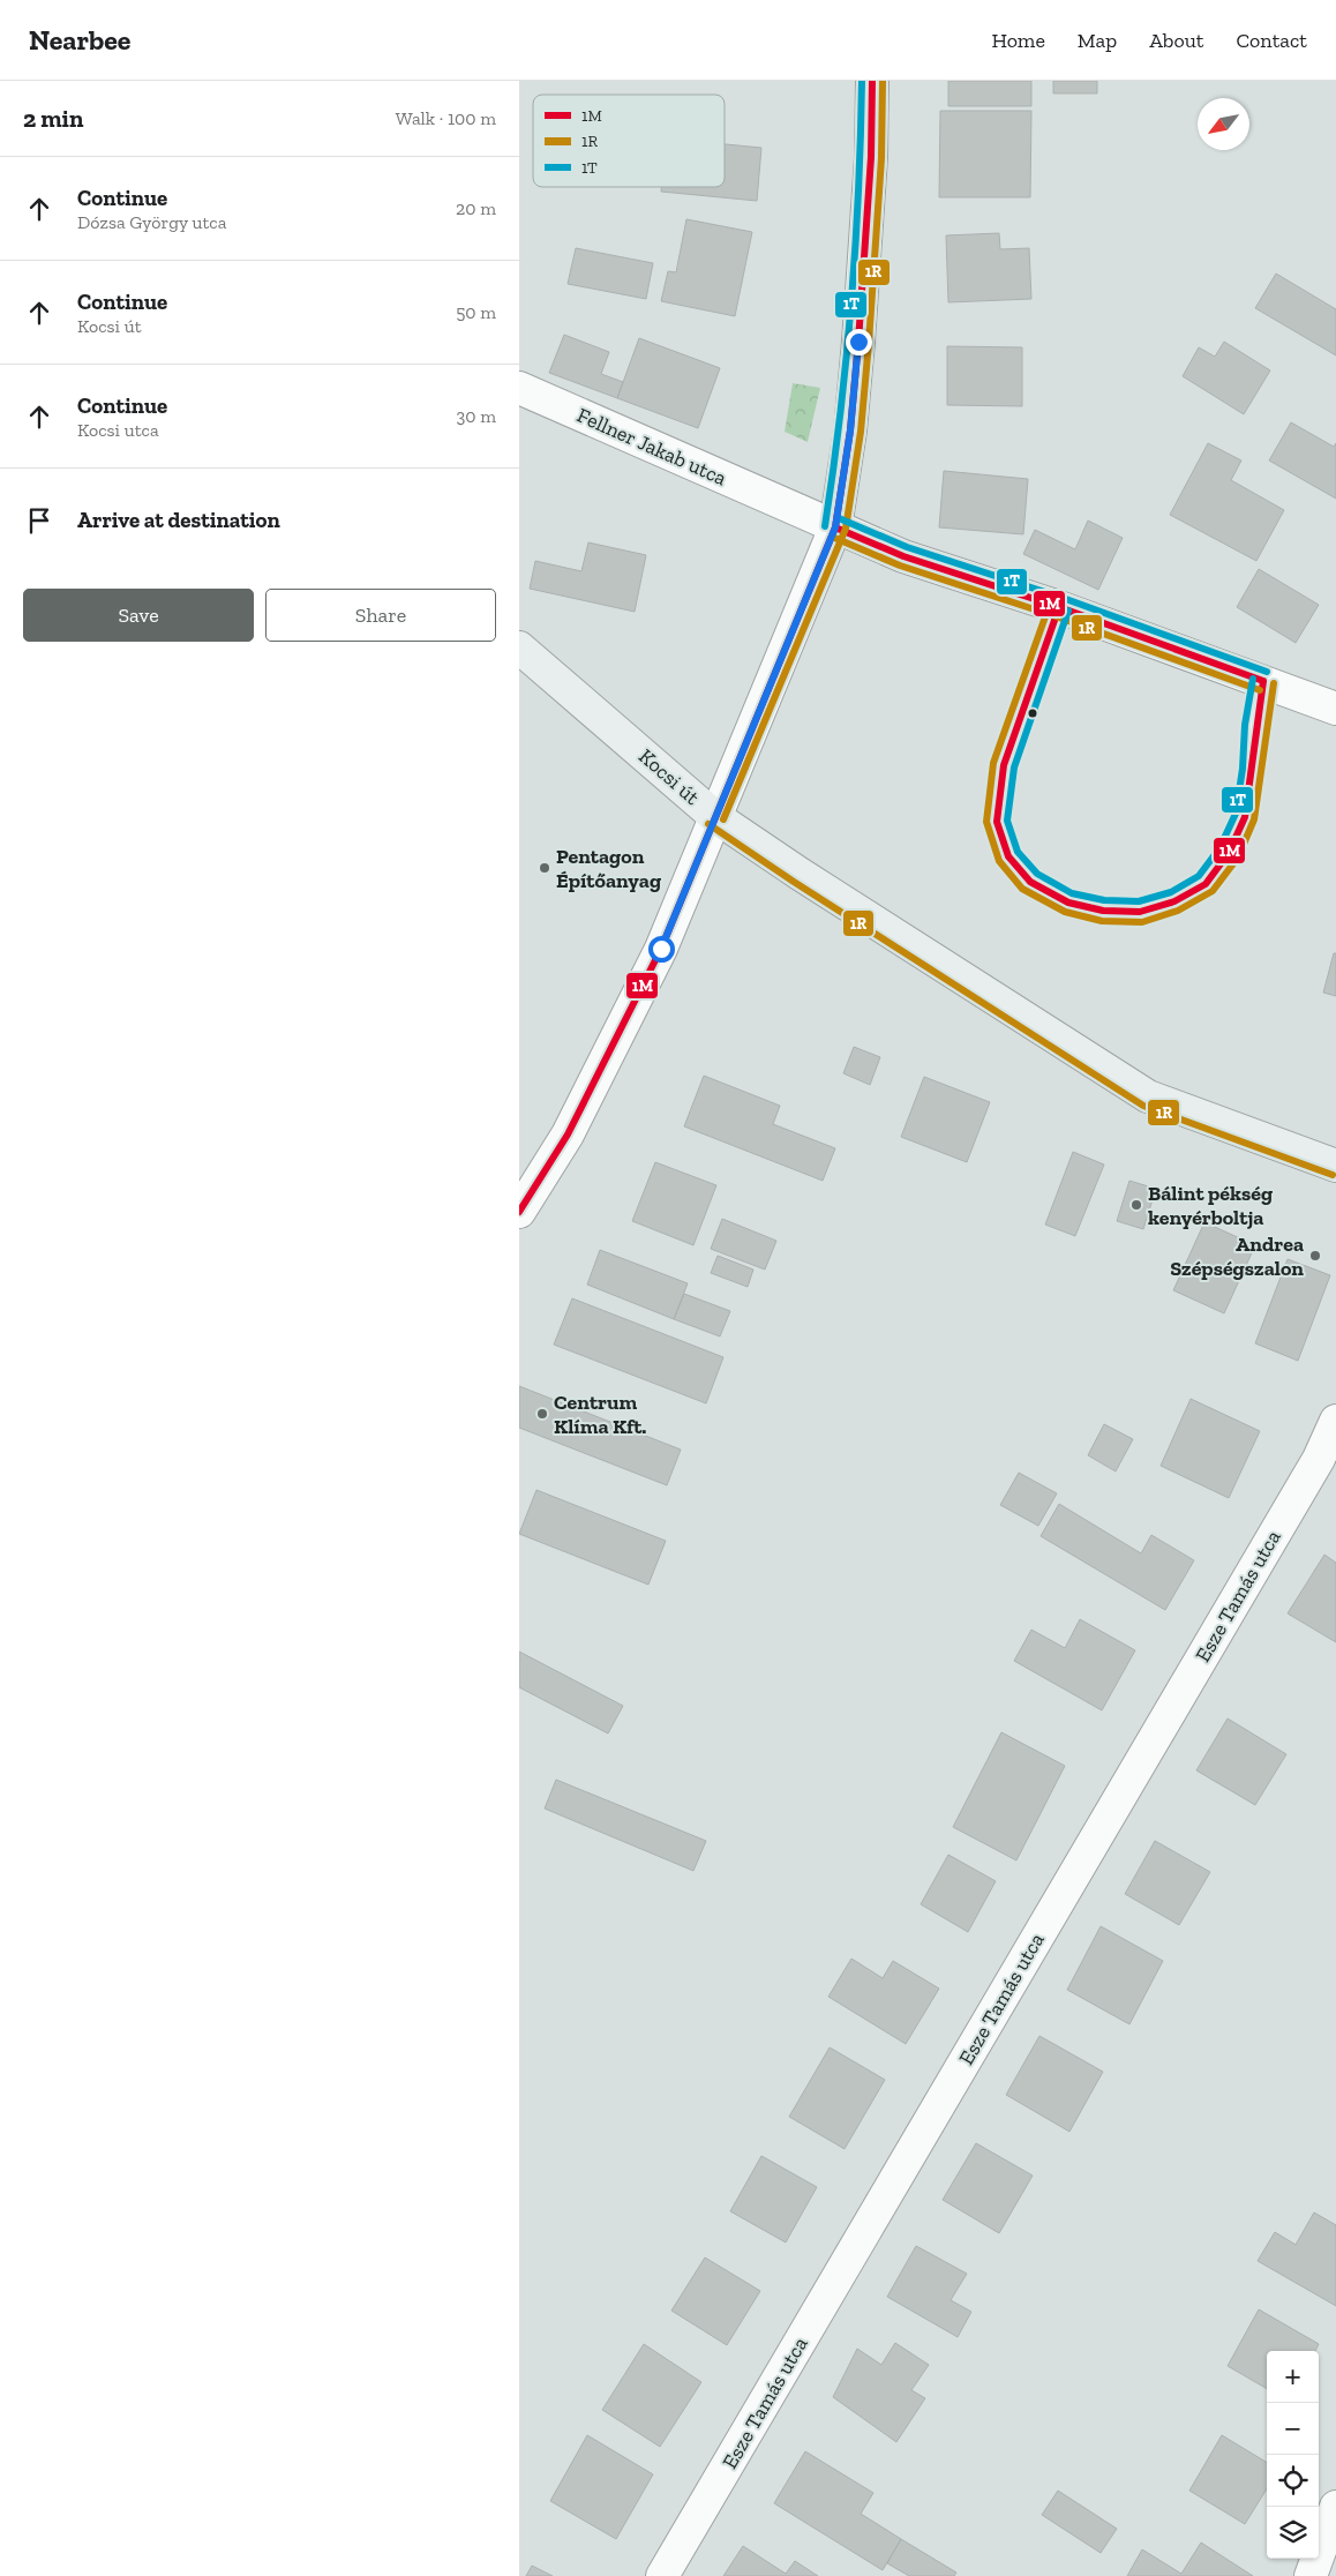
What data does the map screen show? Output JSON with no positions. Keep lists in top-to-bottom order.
{
  "streets": {
    "main road": ["Kocsi út"],
    "street": ["Fellner Jakab utca", "Esze Tamás utca"]
  },
  "crossings": [
    ["Fellner Jakab utca", "Kocsi út"]
  ],
  "places": [
    "Pentagon Építőanyag",
    "Bálint pékség kenyérboltja",
    "Andrea Szépségszalon",
    "Centrum Klíma Kft."
  ],
  "lines": ["transit line 1M", "transit line 1R", "transit line 1T"],
  "legend": ["1M", "1R", "1T"],
  "north": "bottom left",
  "page": {
    "header": "Nearbee",
    "nav": [
      "Home",
      "Map",
      "About",
      "Contact"
    ],
    "heading": ["2 min", "Walk · 100 m"],
    "list": [
      ["Continue", "Dózsa György utca", "20 m"],
      ["Continue", "Kocsi út", "50 m"],
      ["Continue", "Kocsi utca", "30 m"],
      "Arrive at destination"
    ],
    "buttons": ["Save", "Share"],
    "map_buttons": ["+", "−"]
  }
}
